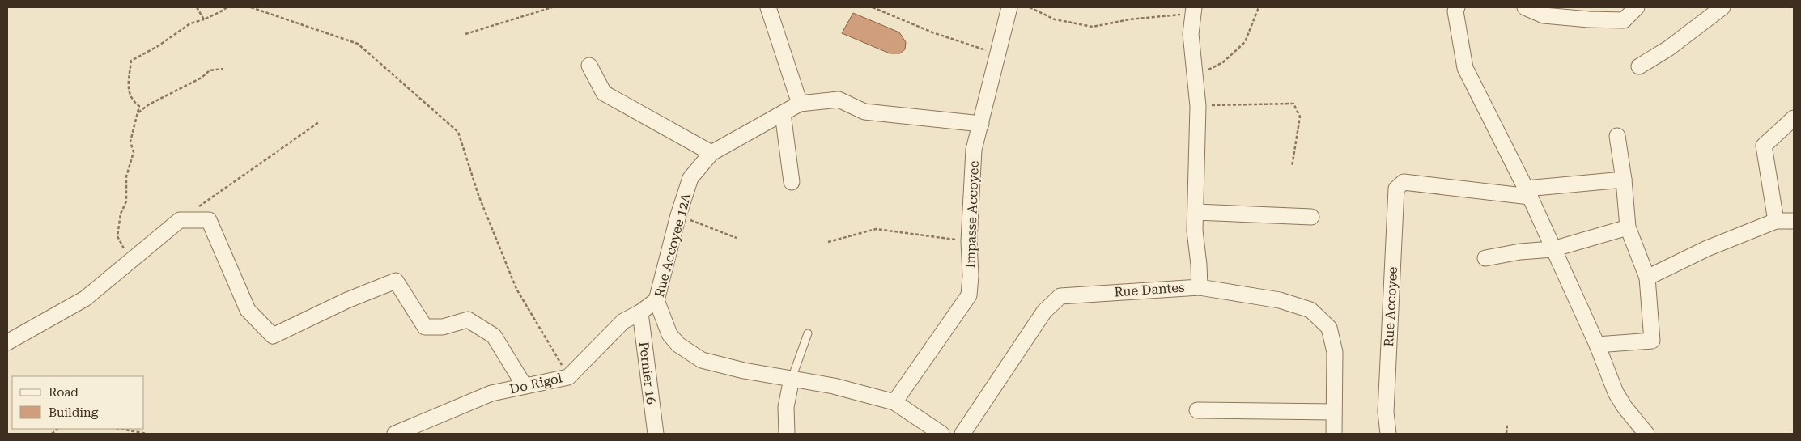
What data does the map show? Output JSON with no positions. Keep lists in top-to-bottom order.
{
  "streets": {
    "street": [
      "Impasse Accoyee",
      "Rue Accoyee 12A",
      "Rue Dantes",
      "Rue Accoyee",
      "Pernier 16",
      "Do Rigol"
    ]
  },
  "crossings": [
    ["Impasse Accoyee", "Rue Accoyee 12A"],
    ["Rue Accoyee 12A", "Do Rigol"],
    ["Pernier 16", "Do Rigol"]
  ],
  "legend": ["Road", "Building"]
}
